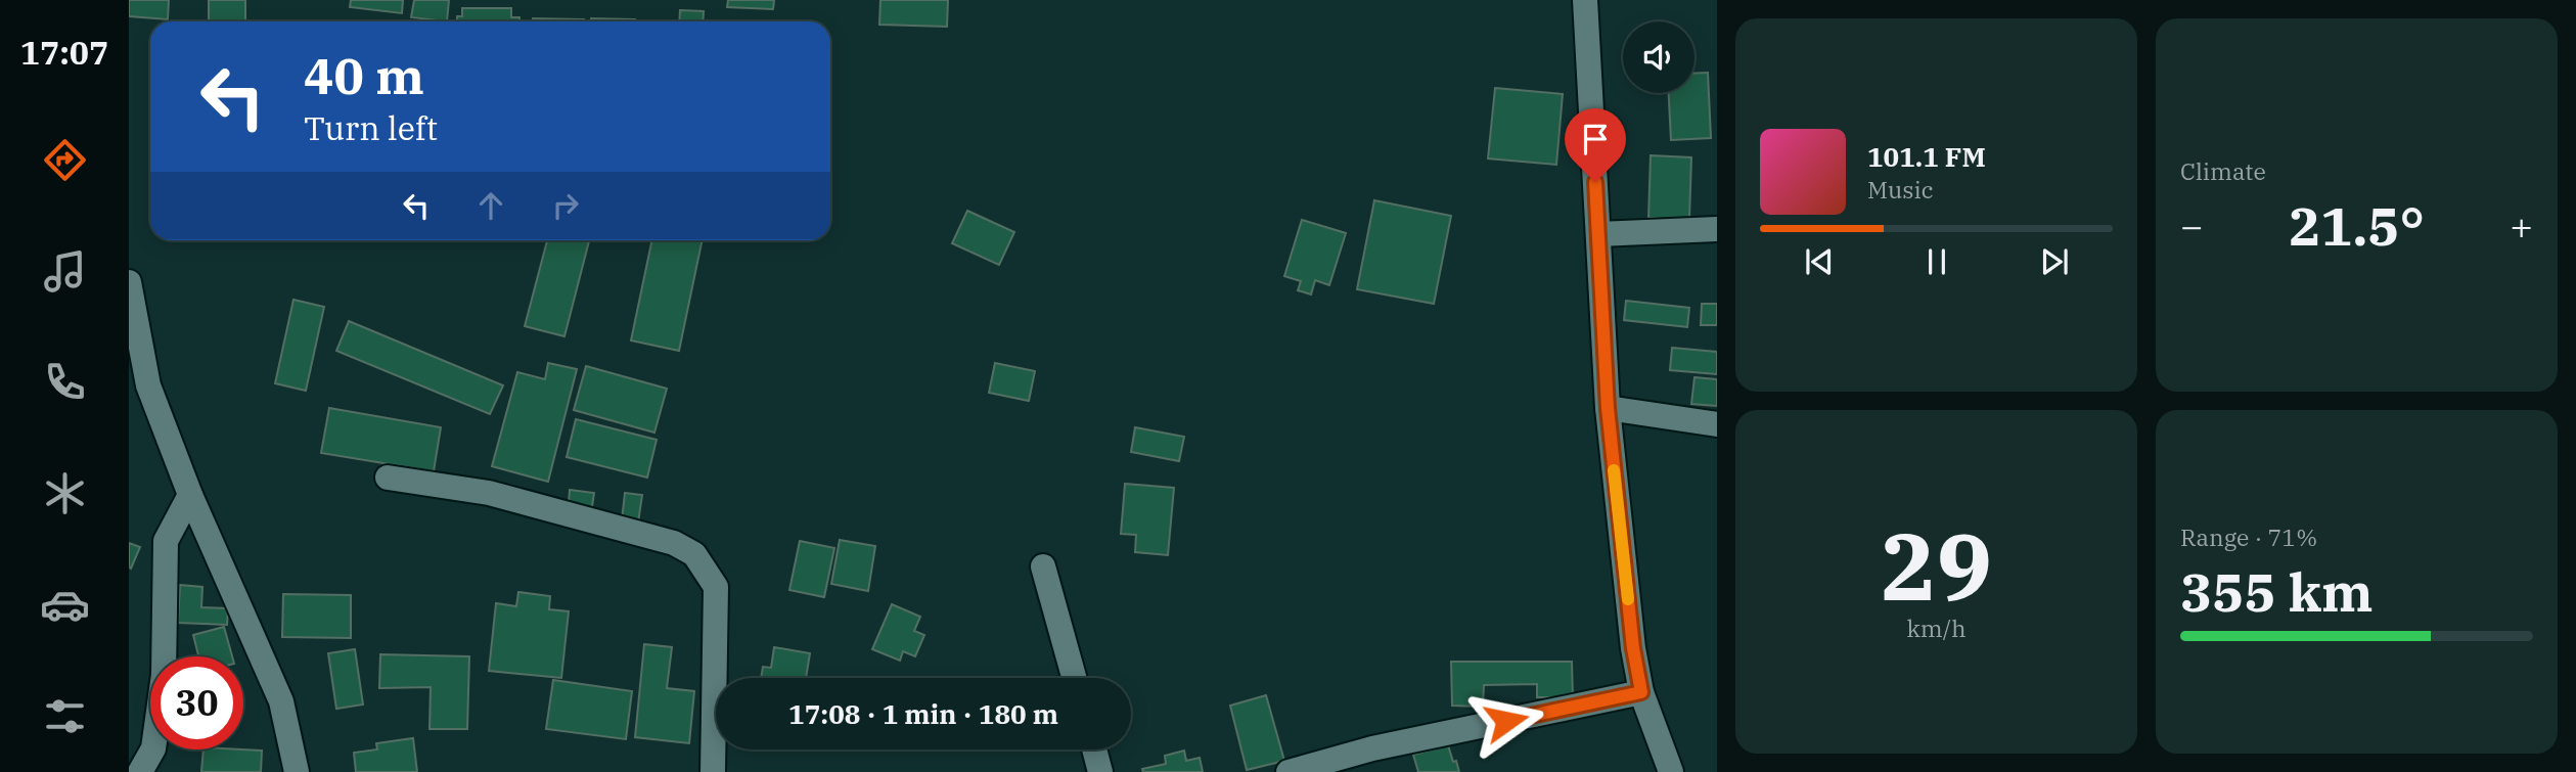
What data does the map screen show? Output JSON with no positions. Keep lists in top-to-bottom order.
{
  "page": {
    "tabs": "17:07",
    "tile": [
      "Climate",
      ["29", "km/h"],
      ["Range · 71%", "355 km"]
    ],
    "turn": ["40 m", "Turn left"],
    "song": ["101.1 FM", "Music"],
    "heat": ["−", "21.5°", "+"],
    "limit": "30",
    "trip": "17:08 · 1 min · 180 m"
  }
}
